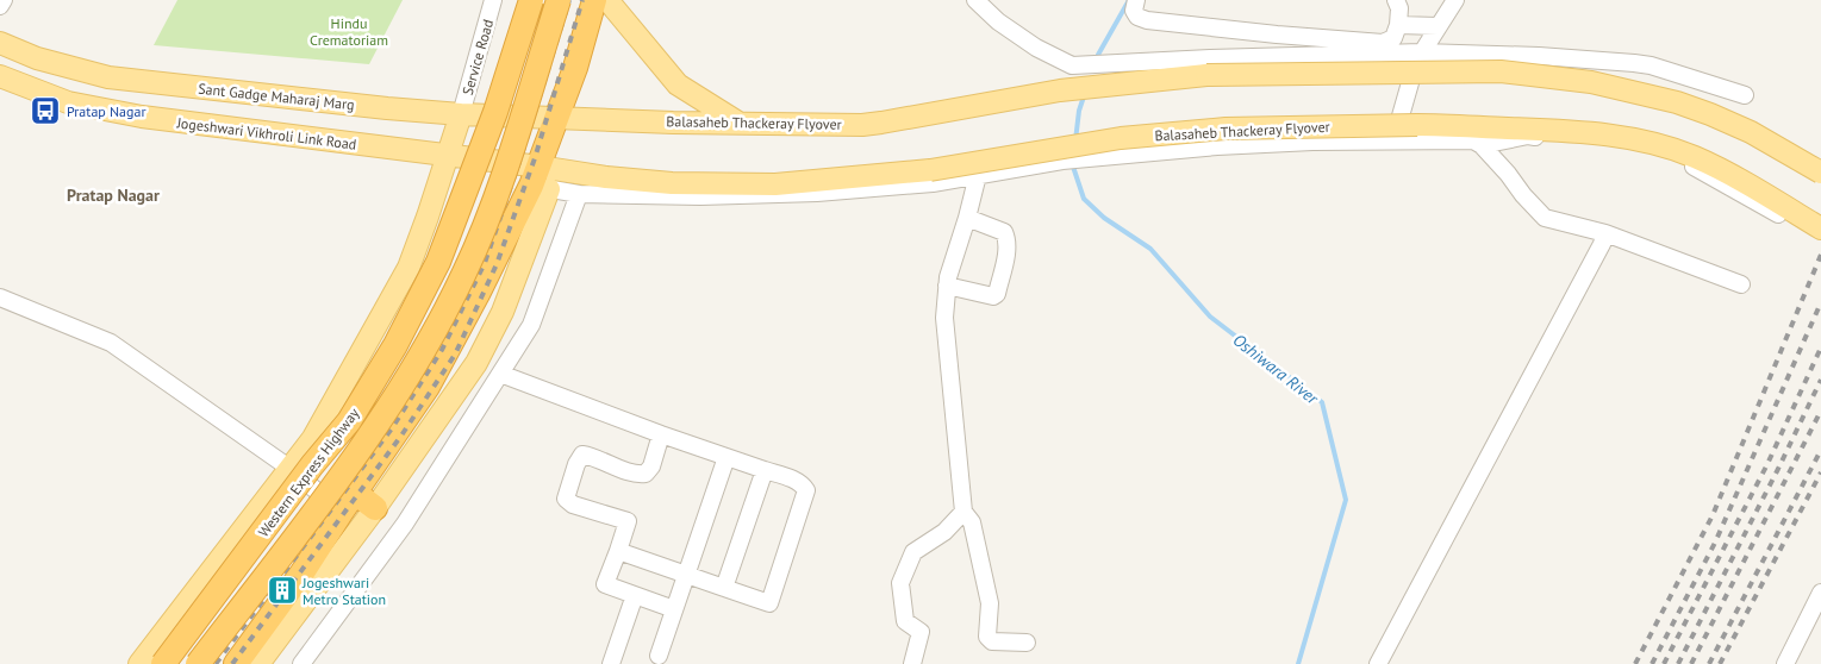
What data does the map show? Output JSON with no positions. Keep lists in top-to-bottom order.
{
  "streets": {
    "highway": ["Western Express Highway"],
    "main road": ["Sant Gadge Maharaj Marg", "Balasaheb Thackeray Flyover", "Jogeshwari Vikhroli Link Road"],
    "street": ["Service Road"]
  },
  "crossings": [
    ["Service Road", "Sant Gadge Maharaj Marg"],
    ["Sant Gadge Maharaj Marg", "Balasaheb Thackeray Flyover"],
    ["Balasaheb Thackeray Flyover", "Jogeshwari Vikhroli Link Road"]
  ],
  "districts": ["Pratap Nagar"],
  "water": ["Oshiwara River"],
  "parks": ["Hindu Crematoriam"],
  "places": {
    "bus stop": ["Pratap Nagar"],
    "building": ["Jogeshwari Metro Station"]
  }
}
